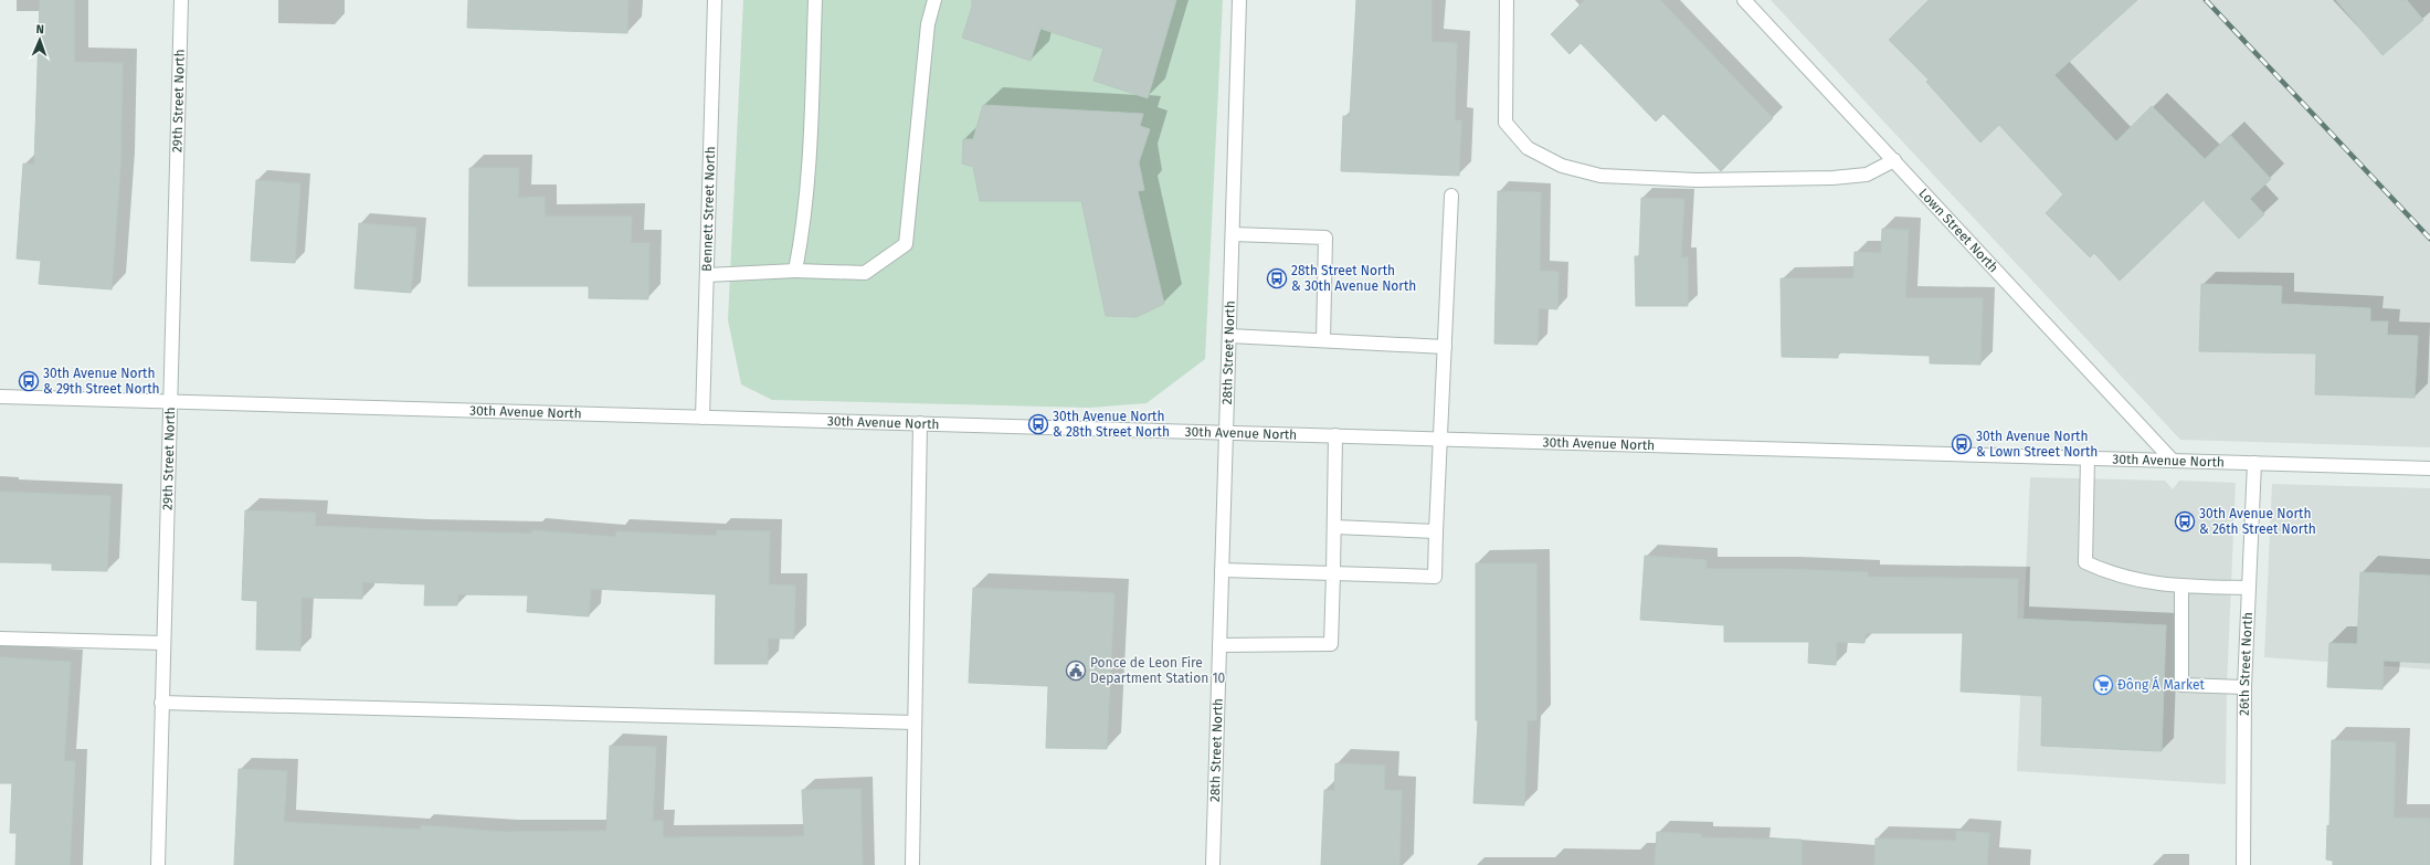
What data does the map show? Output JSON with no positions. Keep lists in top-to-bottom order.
{
  "streets": {
    "street": [
      "29th Street North",
      "Bennett Street North",
      "Lown Street North",
      "28th Street North",
      "30th Avenue North",
      "26th Street North"
    ]
  },
  "crossings": [
    ["29th Street North", "30th Avenue North"],
    ["Bennett Street North", "30th Avenue North"],
    ["Lown Street North", "30th Avenue North"],
    ["28th Street North", "30th Avenue North"],
    ["30th Avenue North", "26th Street North"]
  ],
  "places": {
    "bus stop": [
      "28th Street North & 30th Avenue North",
      "30th Avenue North & 29th Street North",
      "30th Avenue North & 28th Street North",
      "30th Avenue North & Lown Street North",
      "30th Avenue North & 26th Street North"
    ],
    "public building": ["Ponce de Leon Fire Department Station 10"],
    "supermarket": ["Đông Á Market"]
  },
  "north": "top"
}
